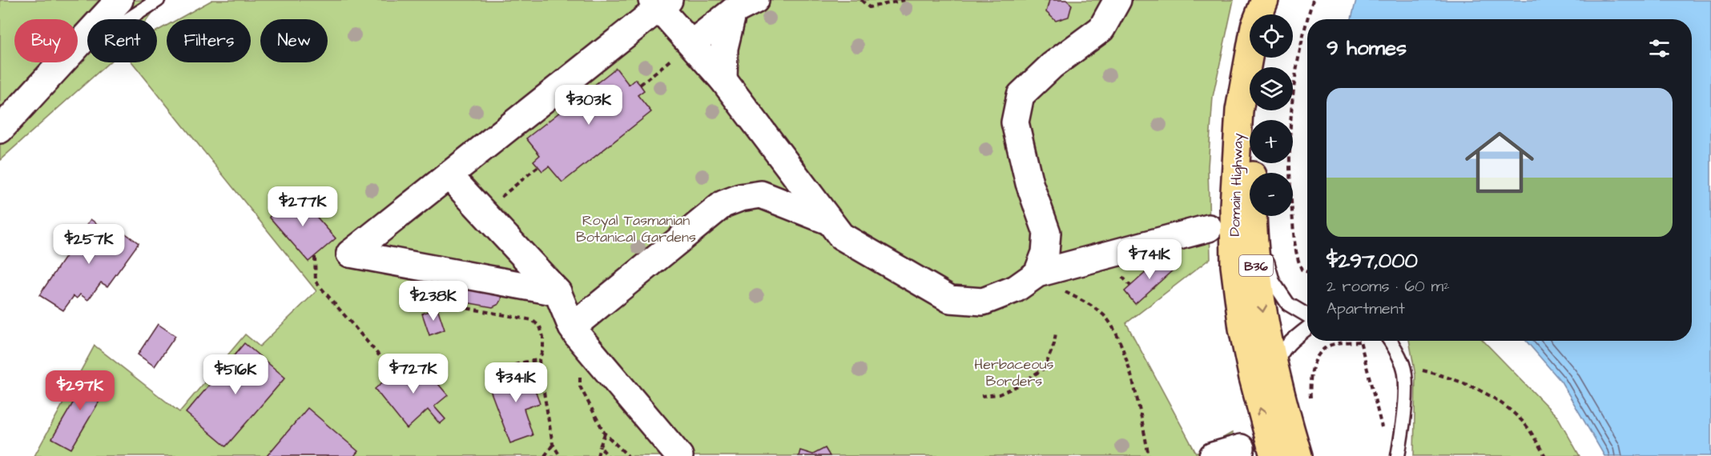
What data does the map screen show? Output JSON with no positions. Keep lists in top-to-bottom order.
{
  "streets": {
    "main road": ["Domain Highway", "B36"]
  },
  "parks": ["Royal Tasmanian Botanical Gardens", "Herbaceous Borders"],
  "page": {
    "map_buttons": ["+", "−"],
    "chip": [
      "Buy",
      "Rent",
      "Filters",
      "New"
    ],
    "heading": "9 homes",
    "list": [
      {
        "name": "$297,000",
        "note": "2 rooms · 60 m² · Apartment"
      }
    ],
    "price": [
      "$303K",
      "$277K",
      "$257K",
      "$741K",
      "$238K",
      "$727K",
      "$516K",
      "$341K",
      "$297K"
    ]
  }
}
